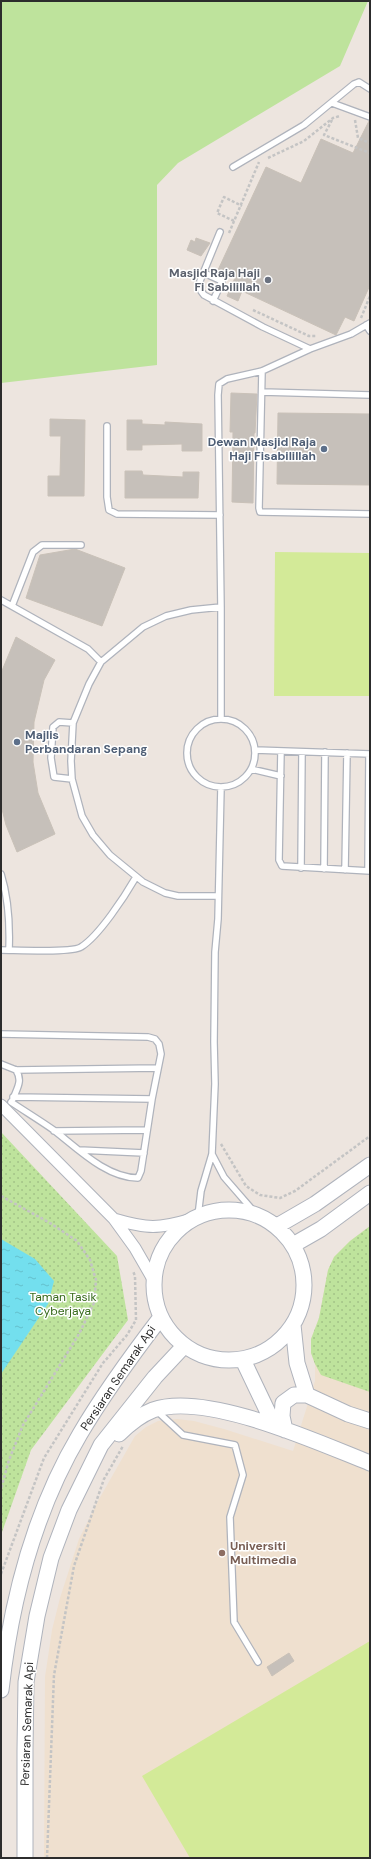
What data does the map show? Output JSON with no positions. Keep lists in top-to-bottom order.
{
  "streets": {
    "main road": ["Persiaran Semarak Api"]
  },
  "parks": ["Taman Tasik Cyberjaya"],
  "places": [
    "Masjid Raja Haji Fi Sabilillah",
    "Dewan Masjid Raja Haji Fisabilillah",
    "Majlis Perbandaran Sepang",
    "Universiti Multimedia"
  ]
}
